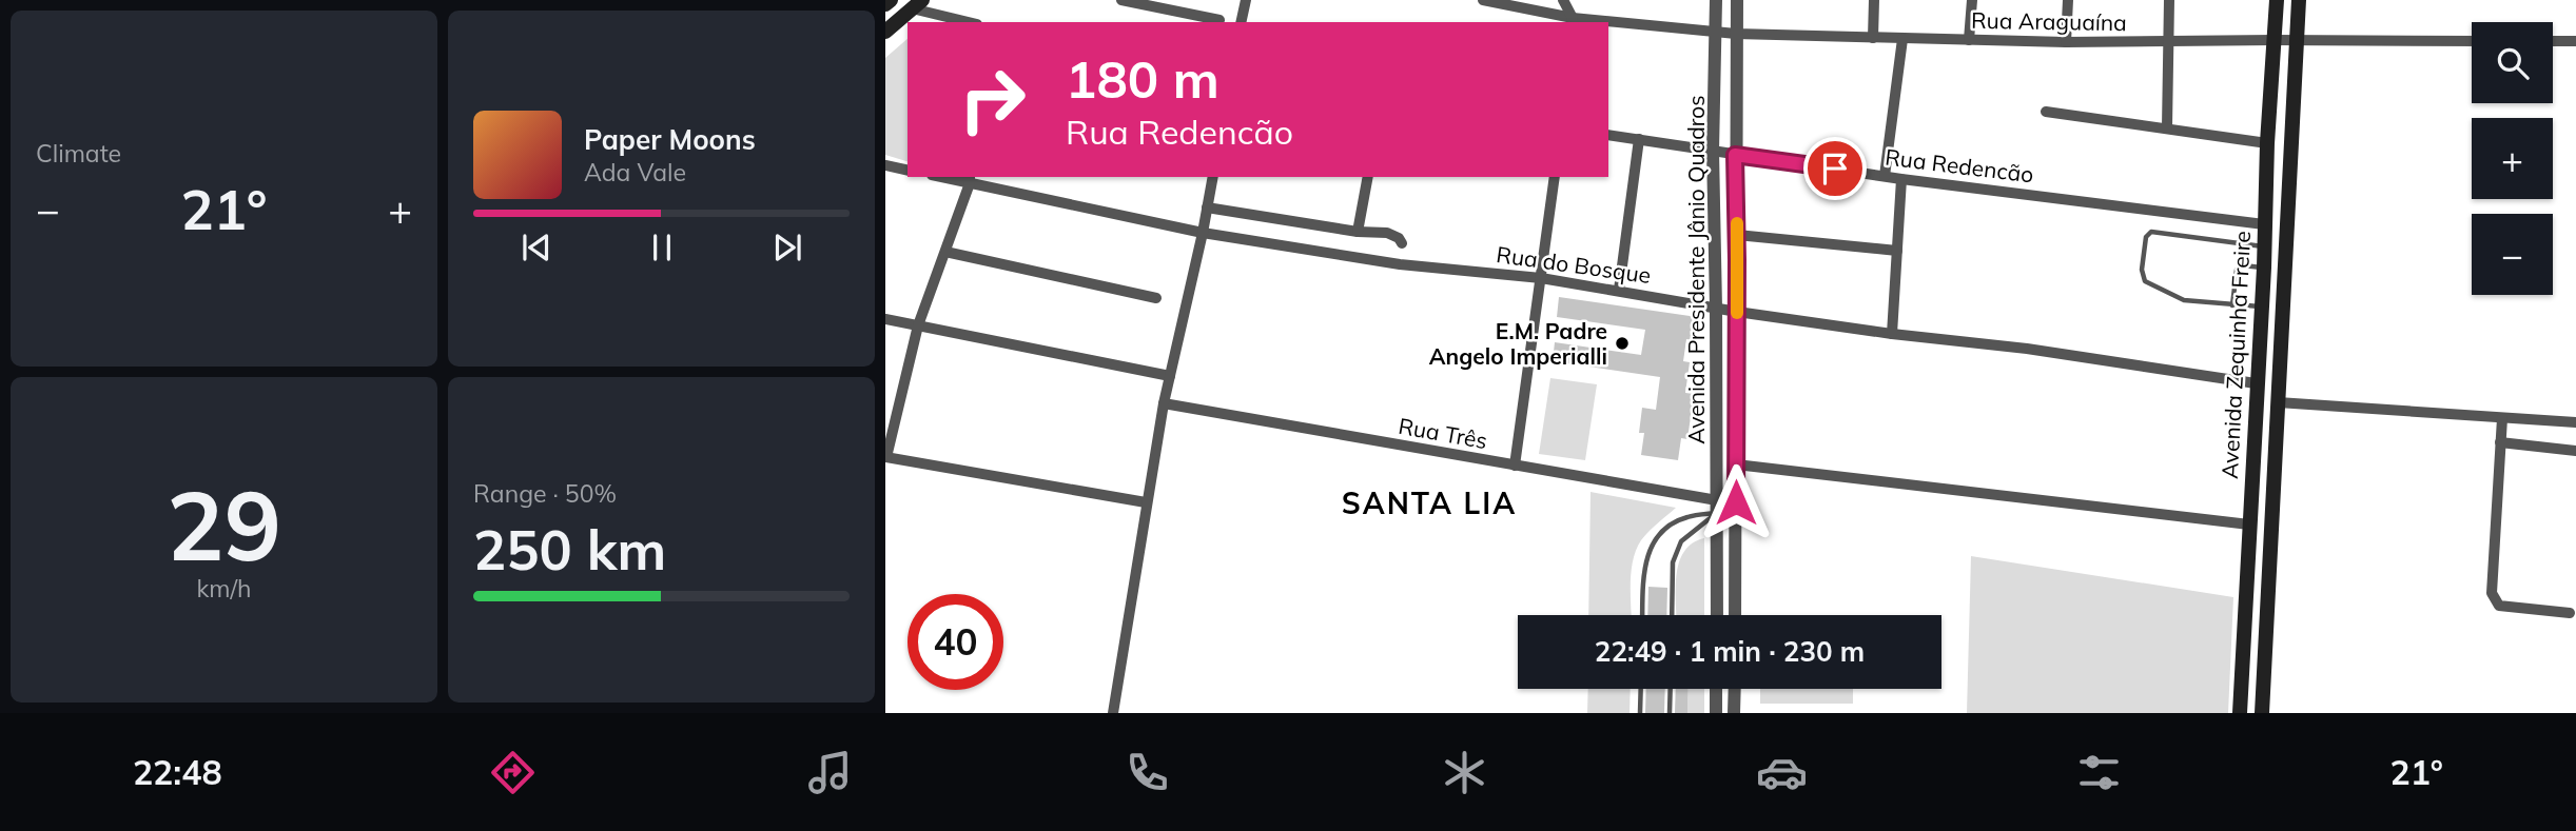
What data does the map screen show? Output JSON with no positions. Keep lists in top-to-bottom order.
{
  "streets": {
    "main road": ["Avenida Zequinha Freire"],
    "street": [
      "Rua Araguaína",
      "Rua Redencão",
      "Rua do Bosque",
      "Avenida Presidente Jânio Quadros",
      "Rua Três"
    ]
  },
  "crossings": [
    ["Rua Araguaína", "Avenida Presidente Jânio Quadros"],
    ["Rua Araguaína", "Avenida Zequinha Freire"],
    ["Rua Redencão", "Avenida Presidente Jânio Quadros"],
    ["Rua Redencão", "Avenida Zequinha Freire"],
    ["Rua do Bosque", "Avenida Presidente Jânio Quadros"],
    ["Rua do Bosque", "Avenida Zequinha Freire"],
    ["Avenida Presidente Jânio Quadros", "Rua Três"]
  ],
  "districts": ["SANTA LIA"],
  "places": ["E.M. Padre Angelo Imperialli"],
  "page": {
    "tile": [
      "Climate",
      ["29", "km/h"],
      ["Range · 50%", "250 km"]
    ],
    "map_buttons": ["+", "−"],
    "turn": ["180 m", "Rua Redencão"],
    "song": ["Paper Moons", "Ada Vale"],
    "heat": ["−", "21°", "+"],
    "limit": "40",
    "trip": "22:49 · 1 min · 230 m",
    "tabs": ["22:48", "21°"]
  }
}
